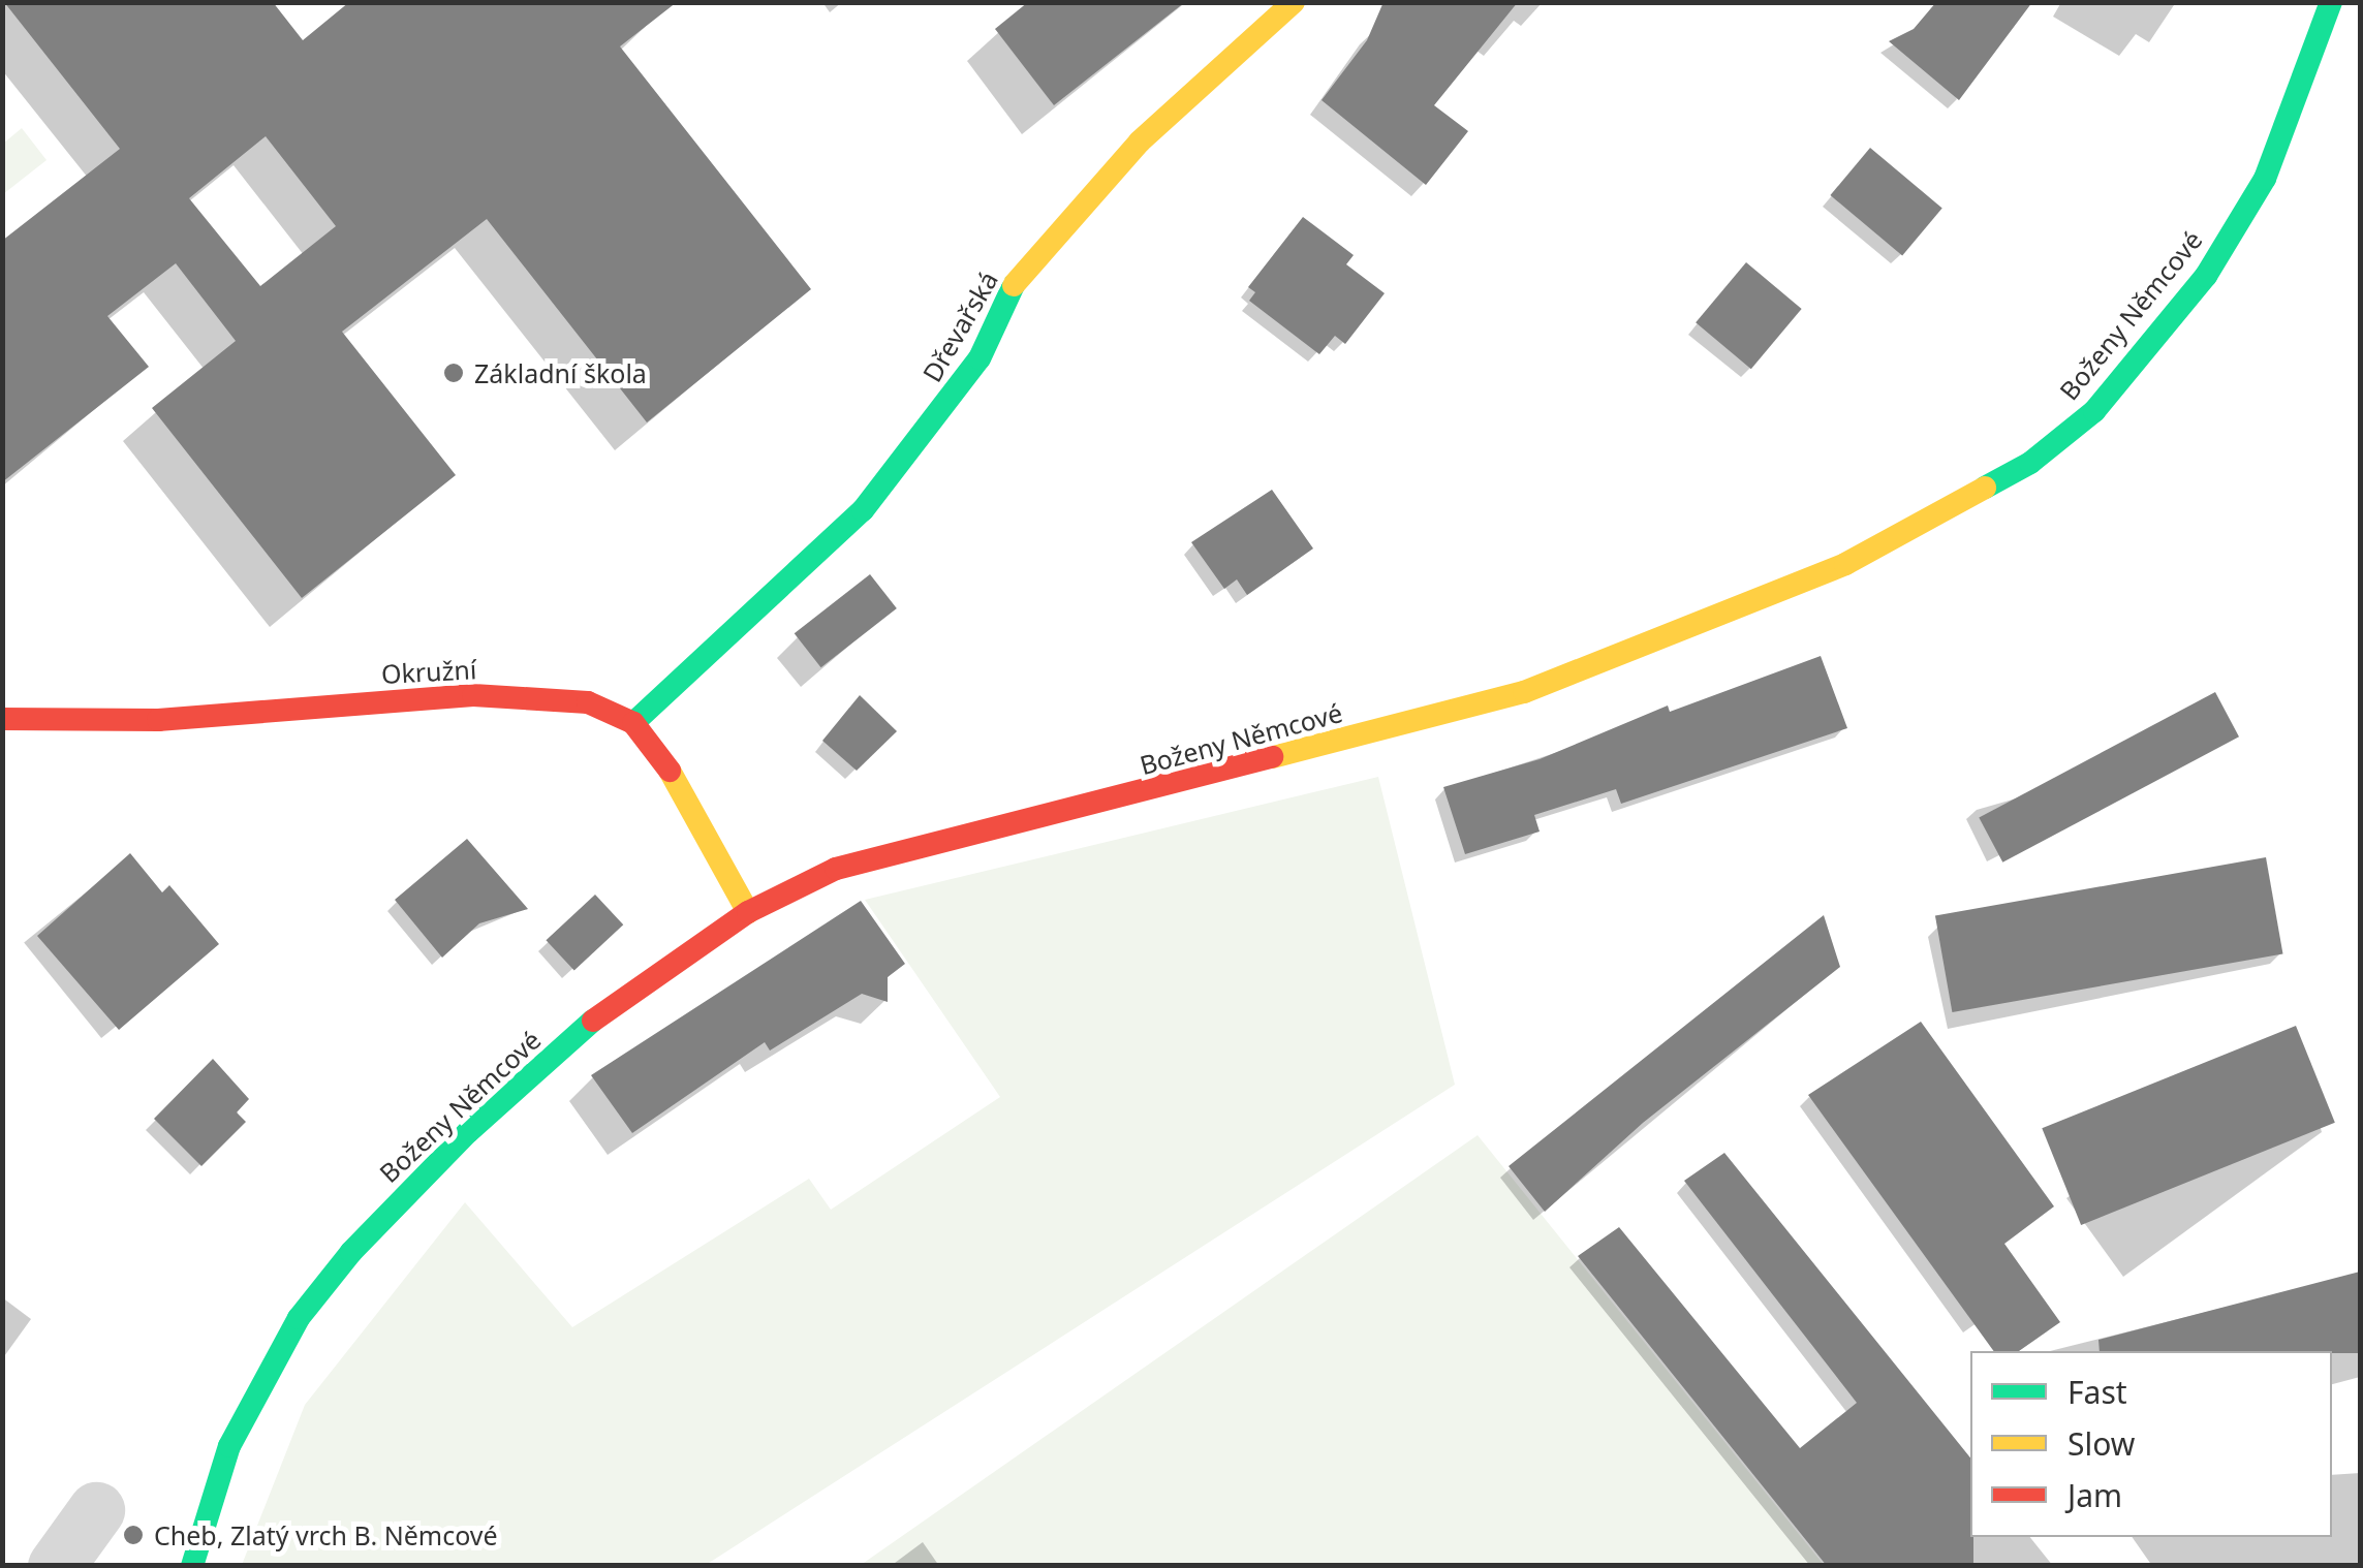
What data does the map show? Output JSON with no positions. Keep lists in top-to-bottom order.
{
  "streets": {
    "street": ["Boženy Němcové", "Dřevařská", "Okružní"]
  },
  "crossings": [
    ["Boženy Němcové", "Okružní"],
    ["Dřevařská", "Okružní"]
  ],
  "places": ["Základní škola", "Cheb, Zlatý vrch B. Němcové"],
  "legend": ["Fast", "Slow", "Jam"]
}
